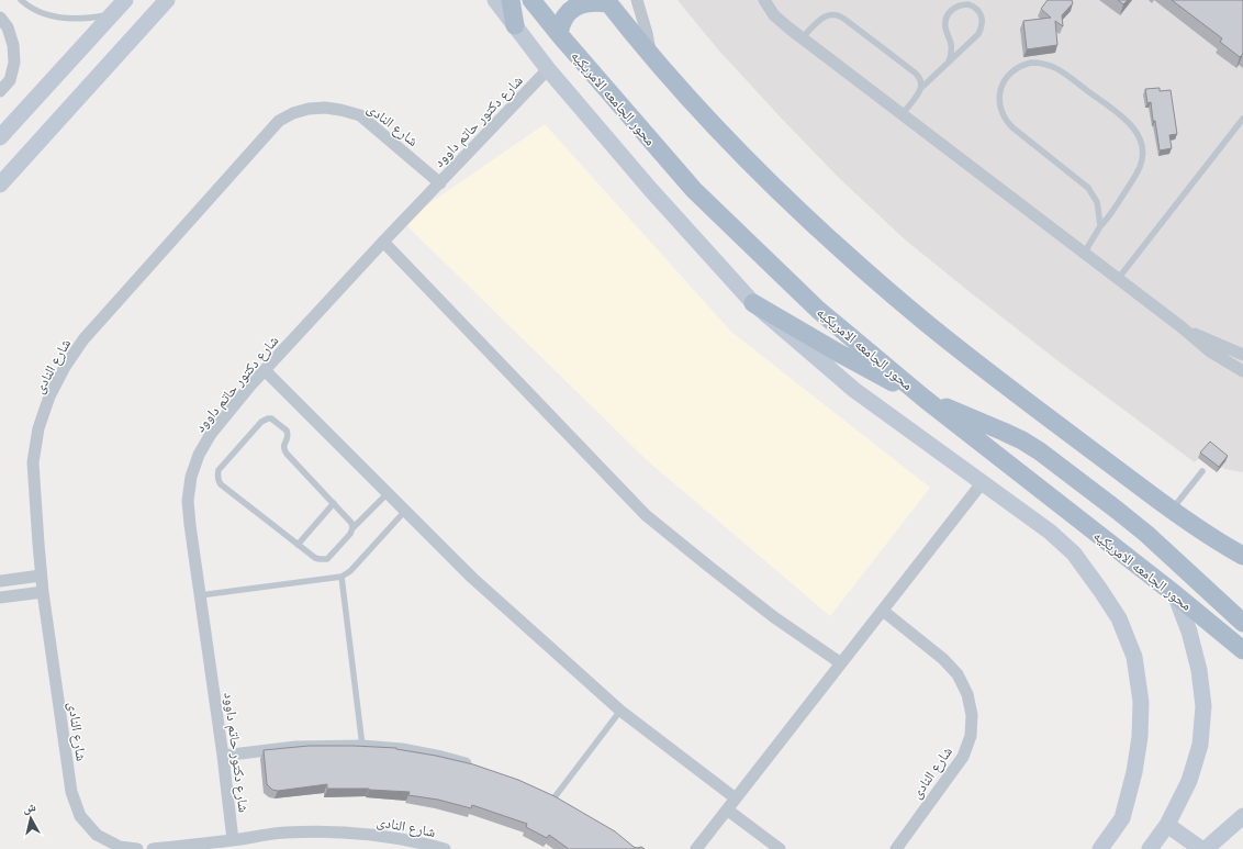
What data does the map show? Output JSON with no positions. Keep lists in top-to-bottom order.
{
  "streets": {
    "main road": ["محور الجامعه الامريكيه"],
    "street": ["شارع دكتور حاتم داوود", "شارع النادى"]
  },
  "crossings": [
    ["شارع دكتور حاتم داوود", "شارع النادى"]
  ],
  "north": "top"
}
